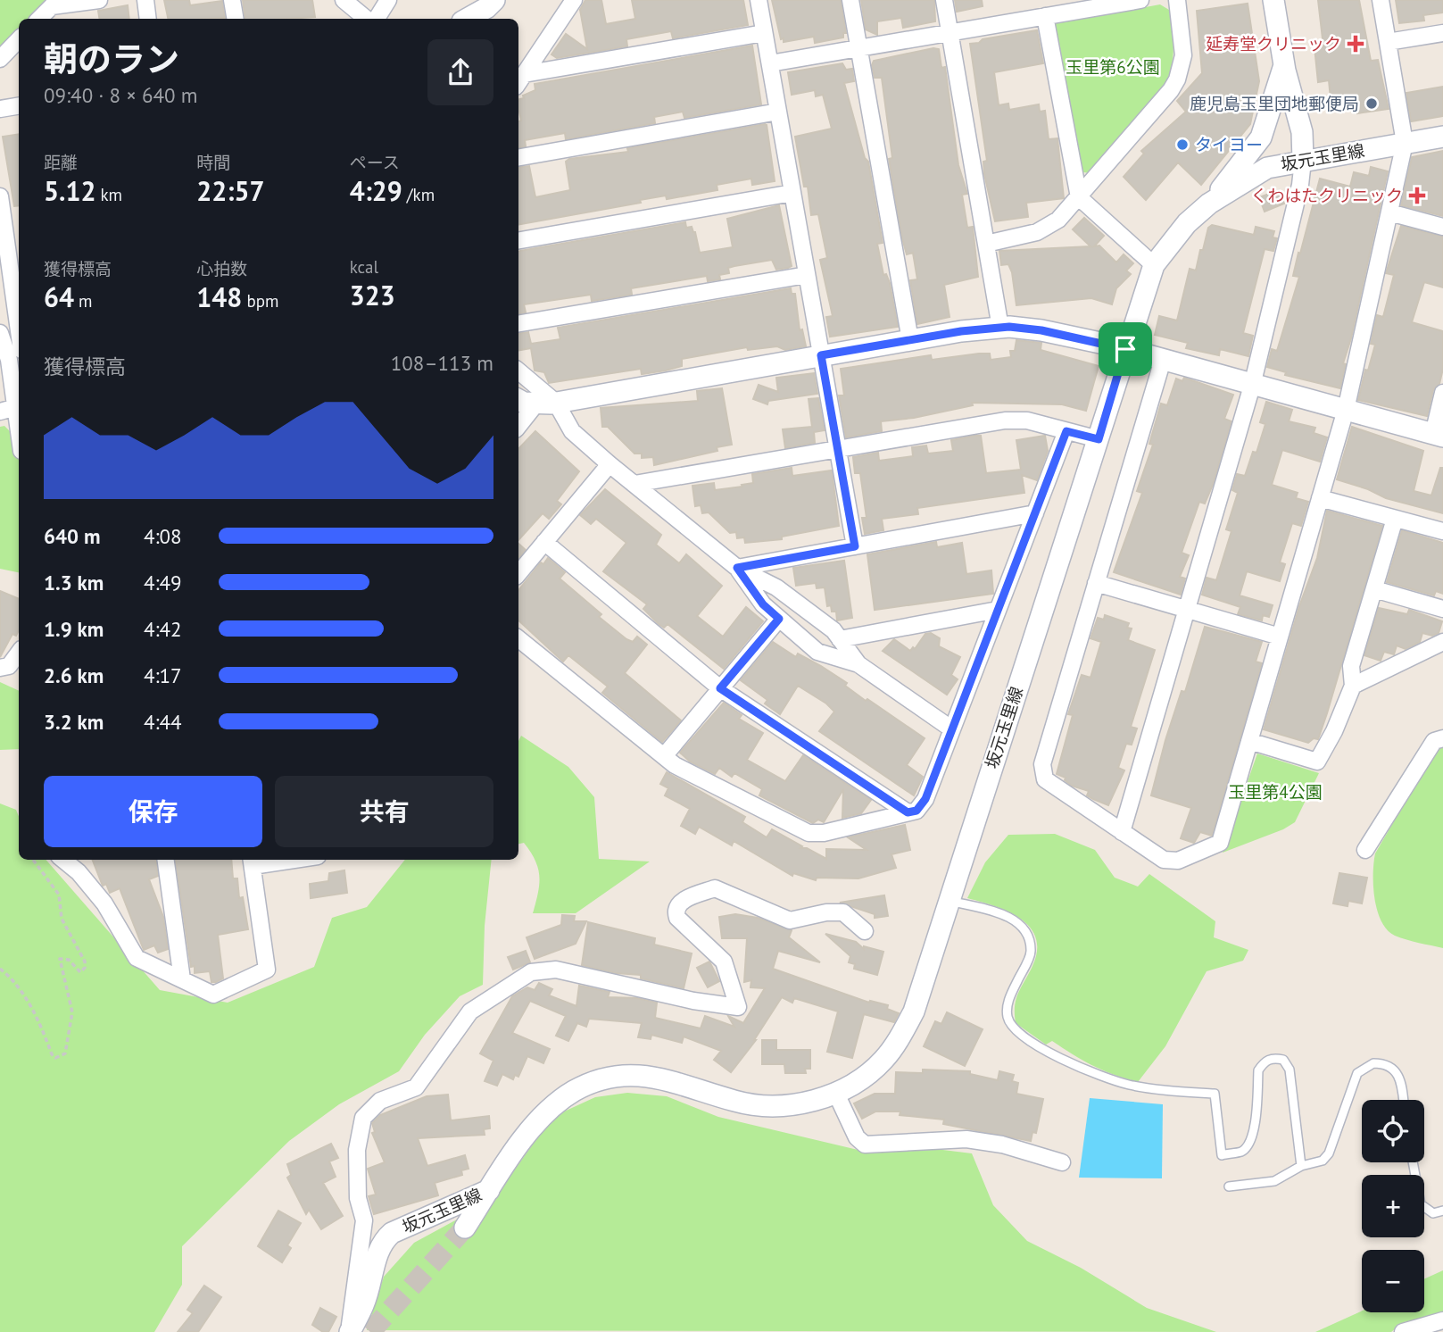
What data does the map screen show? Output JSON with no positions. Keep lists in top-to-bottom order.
{
  "streets": {
    "street": ["坂元玉里線"]
  },
  "parks": ["玉里第6公園", "玉里第4公園"],
  "places": {
    "health": ["延寿堂クリニック", "くわはたクリニック"],
    "other": ["鹿児島玉里団地郵便局", "タイヨー"]
  },
  "page": {
    "heading": ["朝のラン", "09:40 · 8 × 640 m"],
    "stats": [
      ["距離", "5.12 km"],
      ["時間", "22:57"],
      ["ペース", "4:29 /km"],
      ["獲得標高", "64 m"],
      ["心拍数", "148 bpm"],
      ["kcal", "323"]
    ],
    "chart": ["獲得標高", "108–113 m"],
    "list": [
      {
        "name": "640 m",
        "note": "4:08"
      },
      {
        "name": "1.3 km",
        "note": "4:49"
      },
      {
        "name": "1.9 km",
        "note": "4:42"
      },
      {
        "name": "2.6 km",
        "note": "4:17"
      },
      {
        "name": "3.2 km",
        "note": "4:44"
      }
    ],
    "buttons": ["保存", "共有"],
    "map_buttons": ["+", "−"]
  }
}
